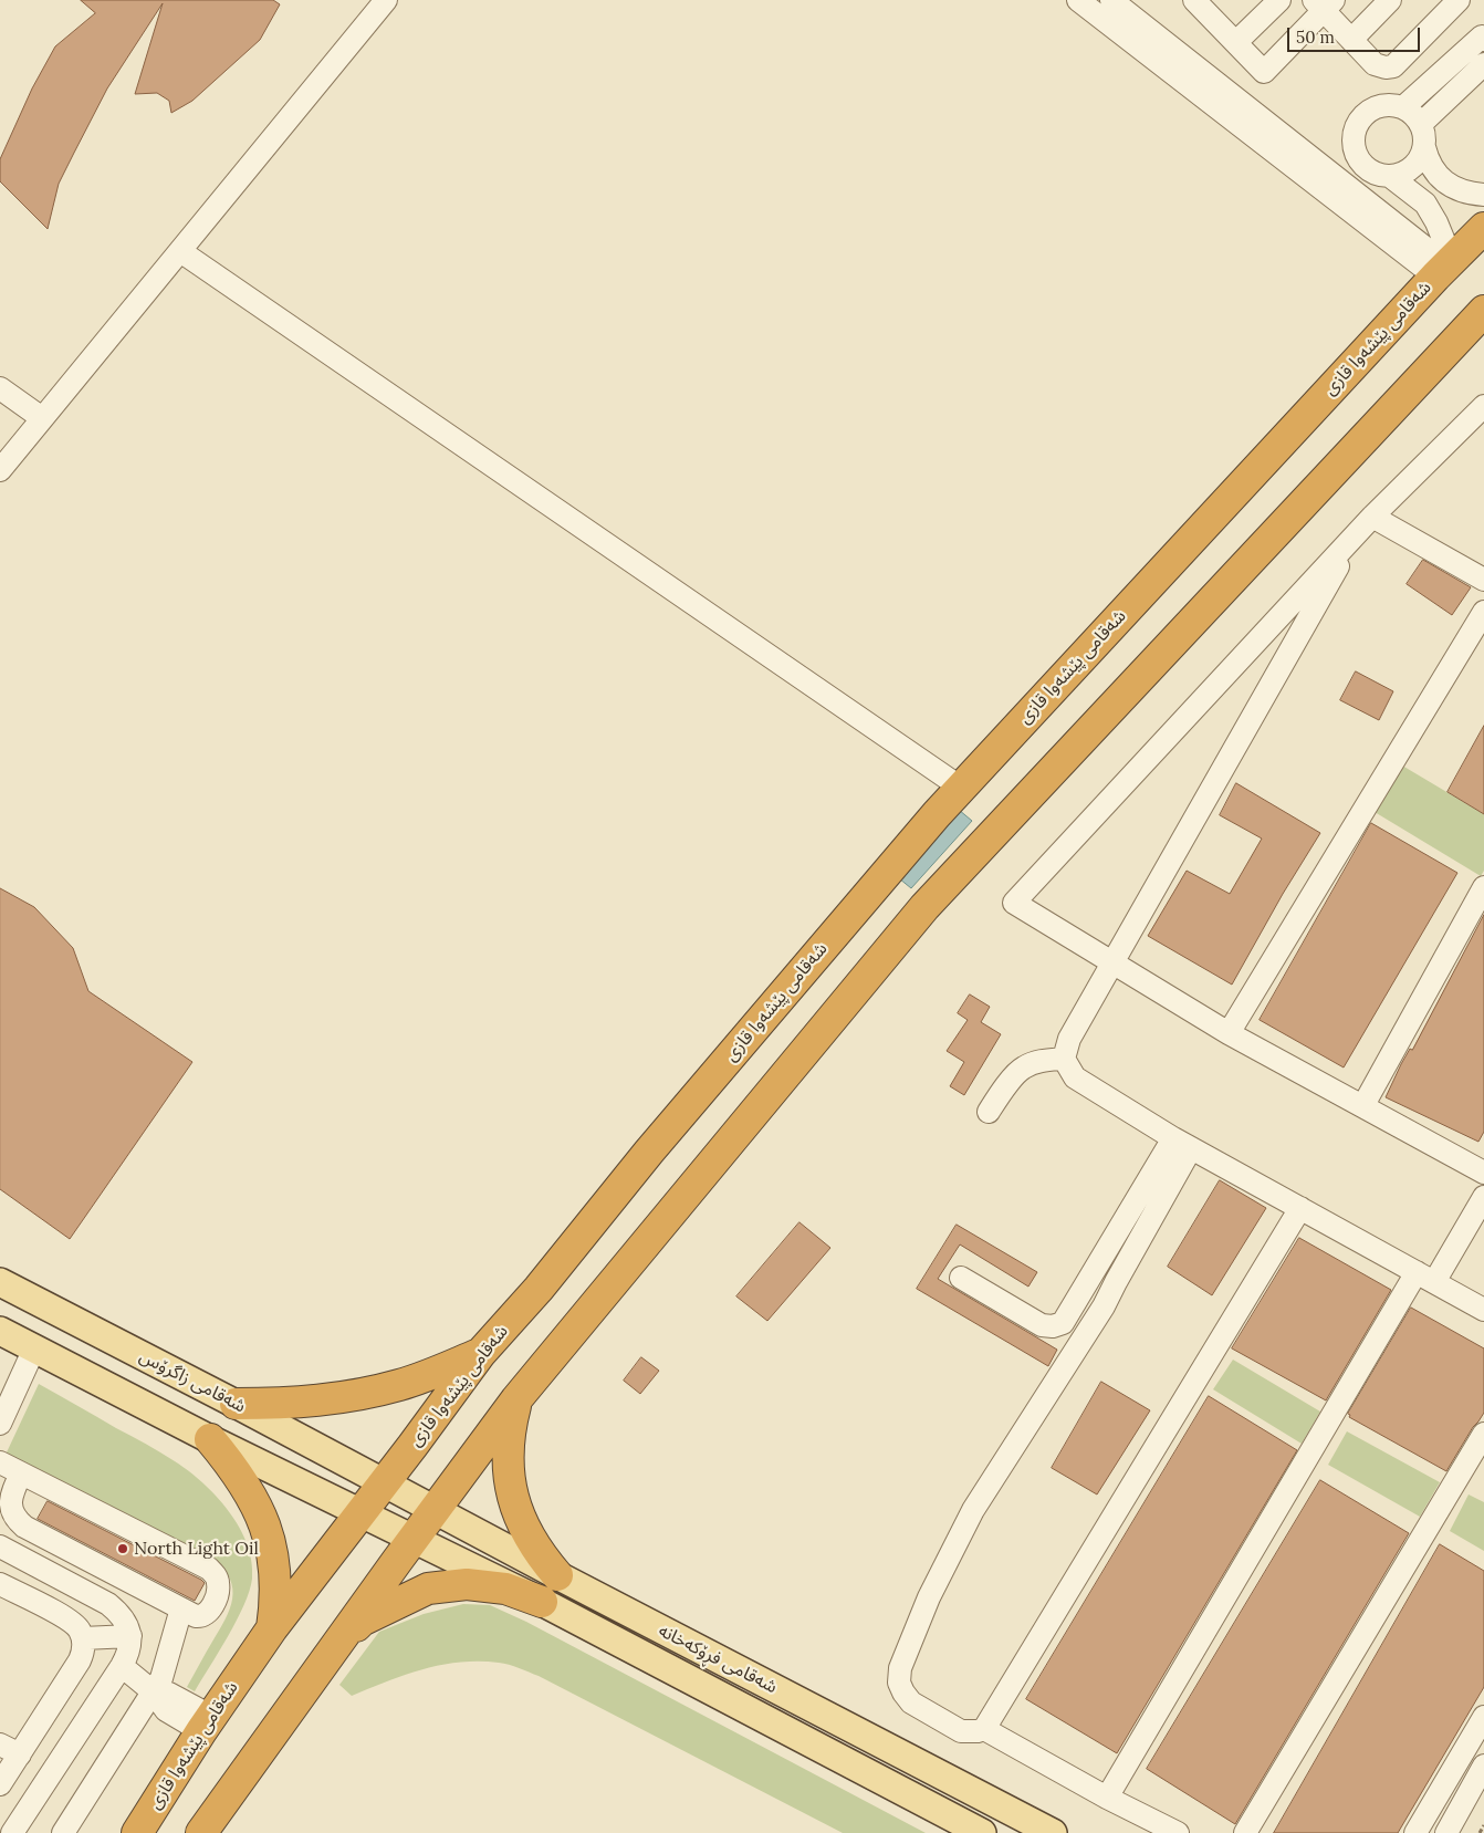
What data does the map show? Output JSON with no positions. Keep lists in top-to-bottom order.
{
  "streets": {
    "highway": ["شەقامی پێشەوا قازی"],
    "main road": ["شەقامی زاگرۆس", "شەقامی فڕۆکەخانە"]
  },
  "crossings": [
    ["شەقامی پێشەوا قازی", "شەقامی زاگرۆس"],
    ["شەقامی پێشەوا قازی", "شەقامی فڕۆکەخانە"],
    ["شەقامی زاگرۆس", "شەقامی فڕۆکەخانە"]
  ],
  "places": ["North Light Oil"],
  "scale_bar": "50 m"
}
